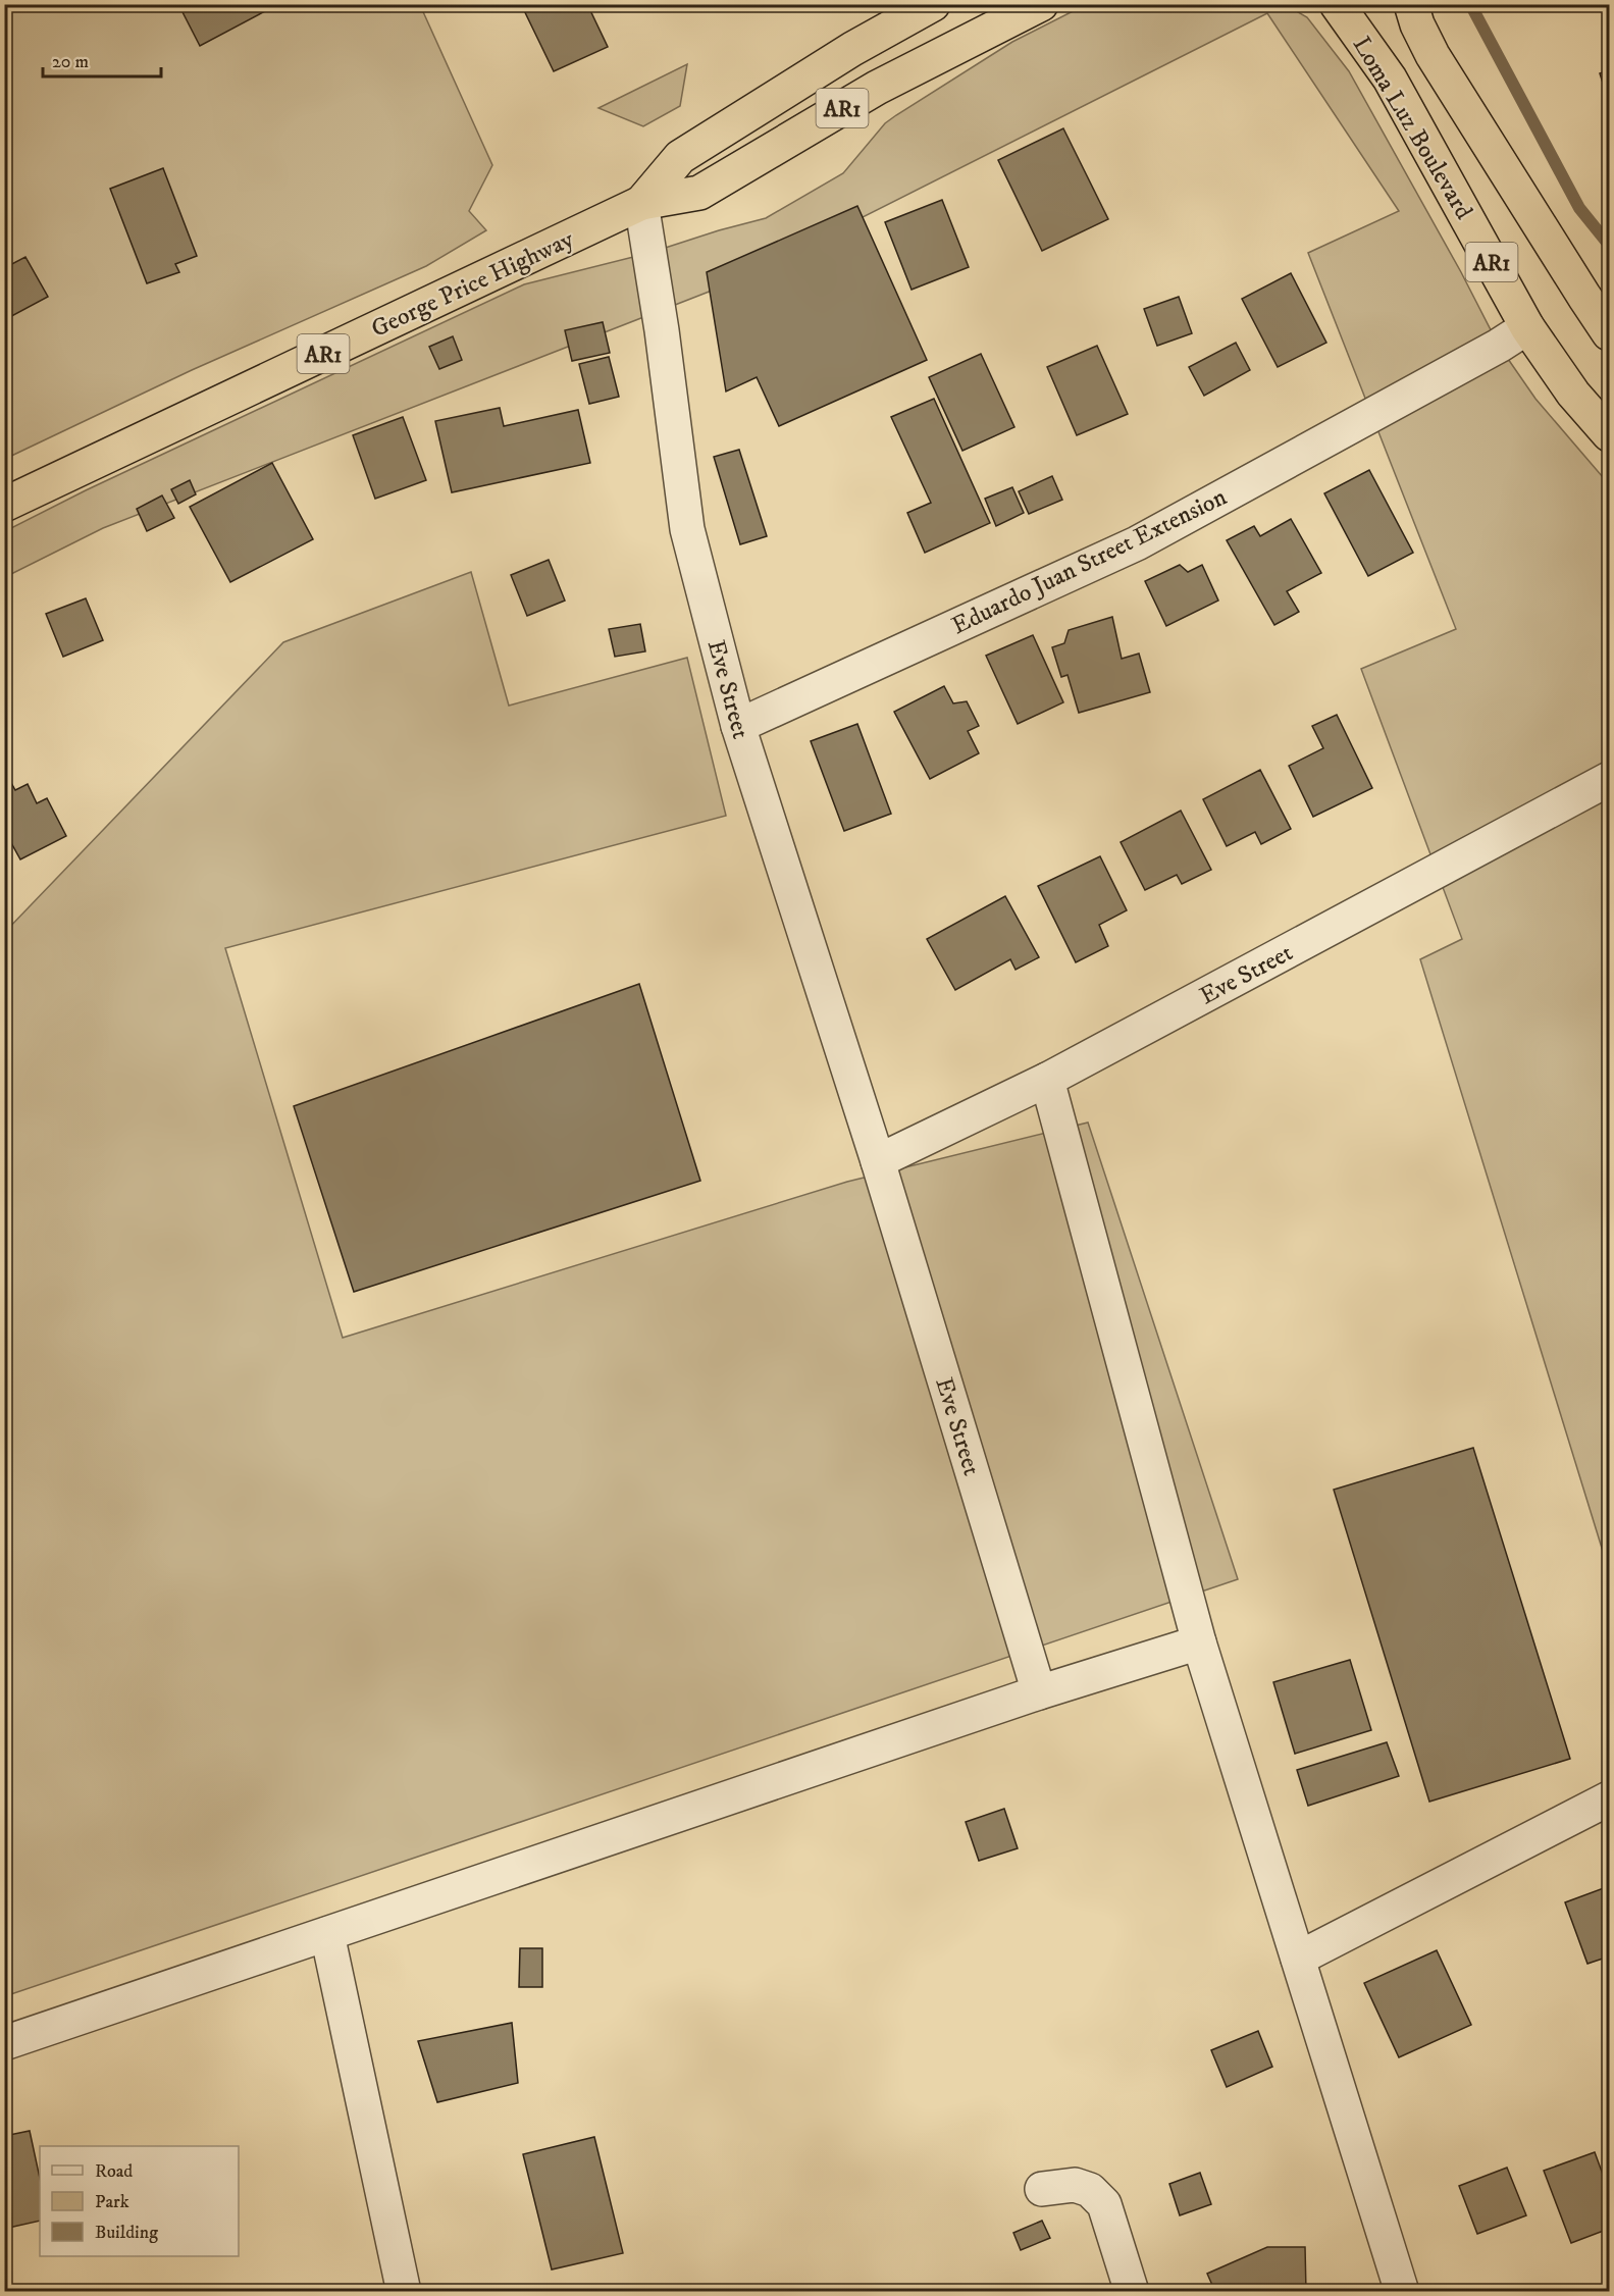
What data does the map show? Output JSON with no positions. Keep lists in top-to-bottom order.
{
  "streets": {
    "highway": ["AR1", "Loma Luz Boulevard", "George Price Highway"],
    "street": ["Eduardo Juan Street Extension", "Eve Street"]
  },
  "crossings": [
    ["Loma Luz Boulevard", "Eduardo Juan Street Extension"],
    ["George Price Highway", "Eve Street"],
    ["Eduardo Juan Street Extension", "Eve Street"]
  ],
  "legend": ["Road", "Park", "Building"],
  "scale_bar": "20 m"
}
